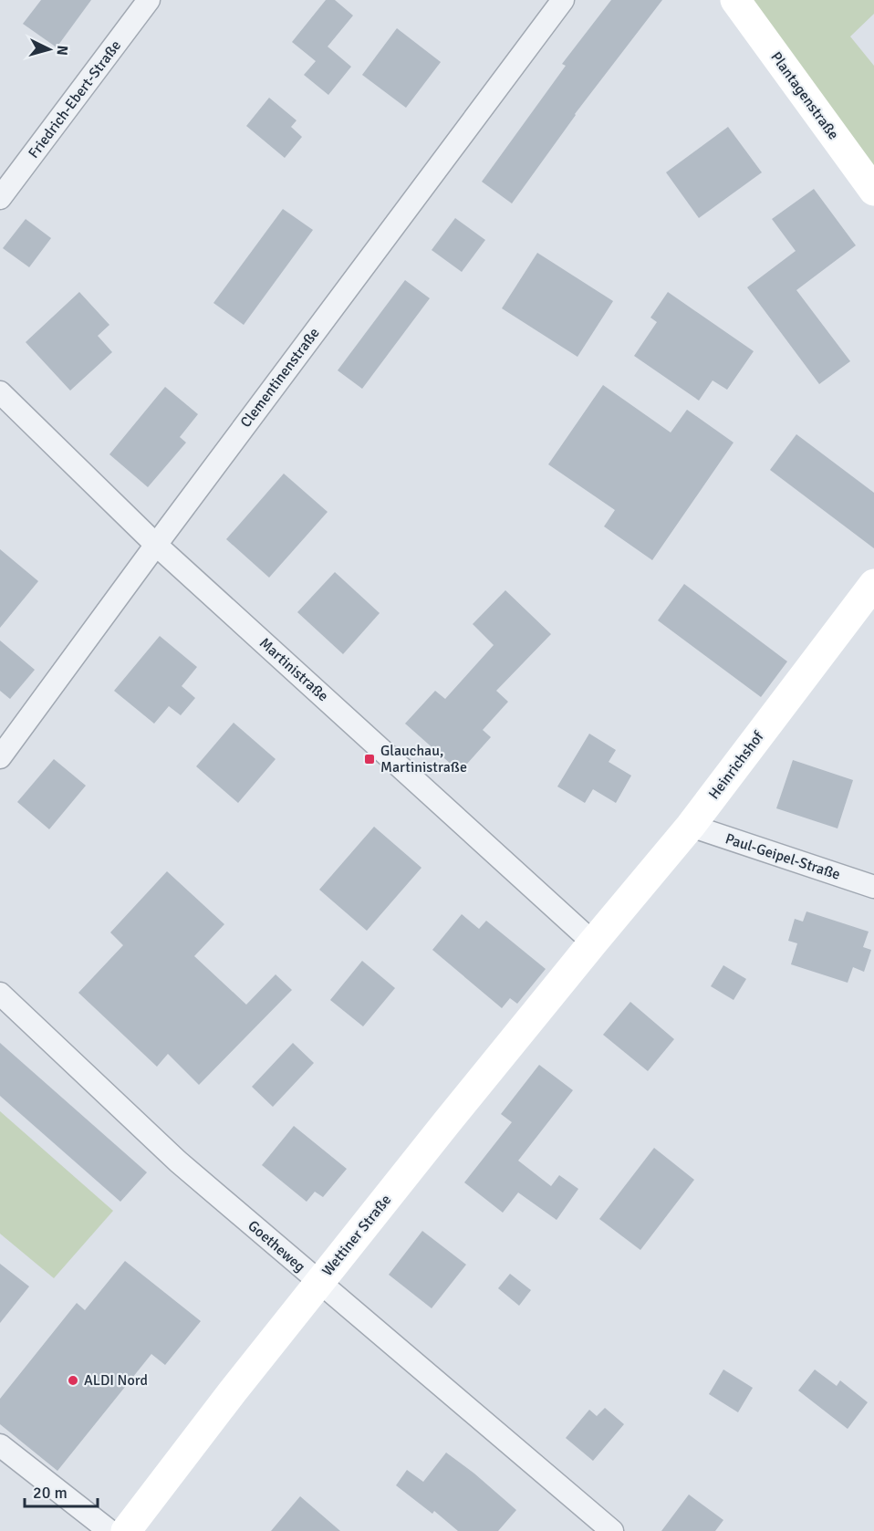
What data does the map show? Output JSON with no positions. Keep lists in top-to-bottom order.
{
  "streets": {
    "street": [
      "Plantagenstraße",
      "Friedrich-Ebert-Straße",
      "Clementinenstraße",
      "Martinistraße",
      "Heinrichshof",
      "Paul-Geipel-Straße",
      "Wettiner Straße",
      "Goetheweg"
    ]
  },
  "crossings": [
    ["Clementinenstraße", "Martinistraße"],
    ["Martinistraße", "Heinrichshof"],
    ["Martinistraße", "Wettiner Straße"],
    ["Heinrichshof", "Paul-Geipel-Straße"],
    ["Heinrichshof", "Wettiner Straße"],
    ["Wettiner Straße", "Goetheweg"]
  ],
  "places": {
    "transit": ["Glauchau, Martinistraße"],
    "other": ["ALDI Nord"]
  },
  "scale_bar": "20 m",
  "north": "right"
}
